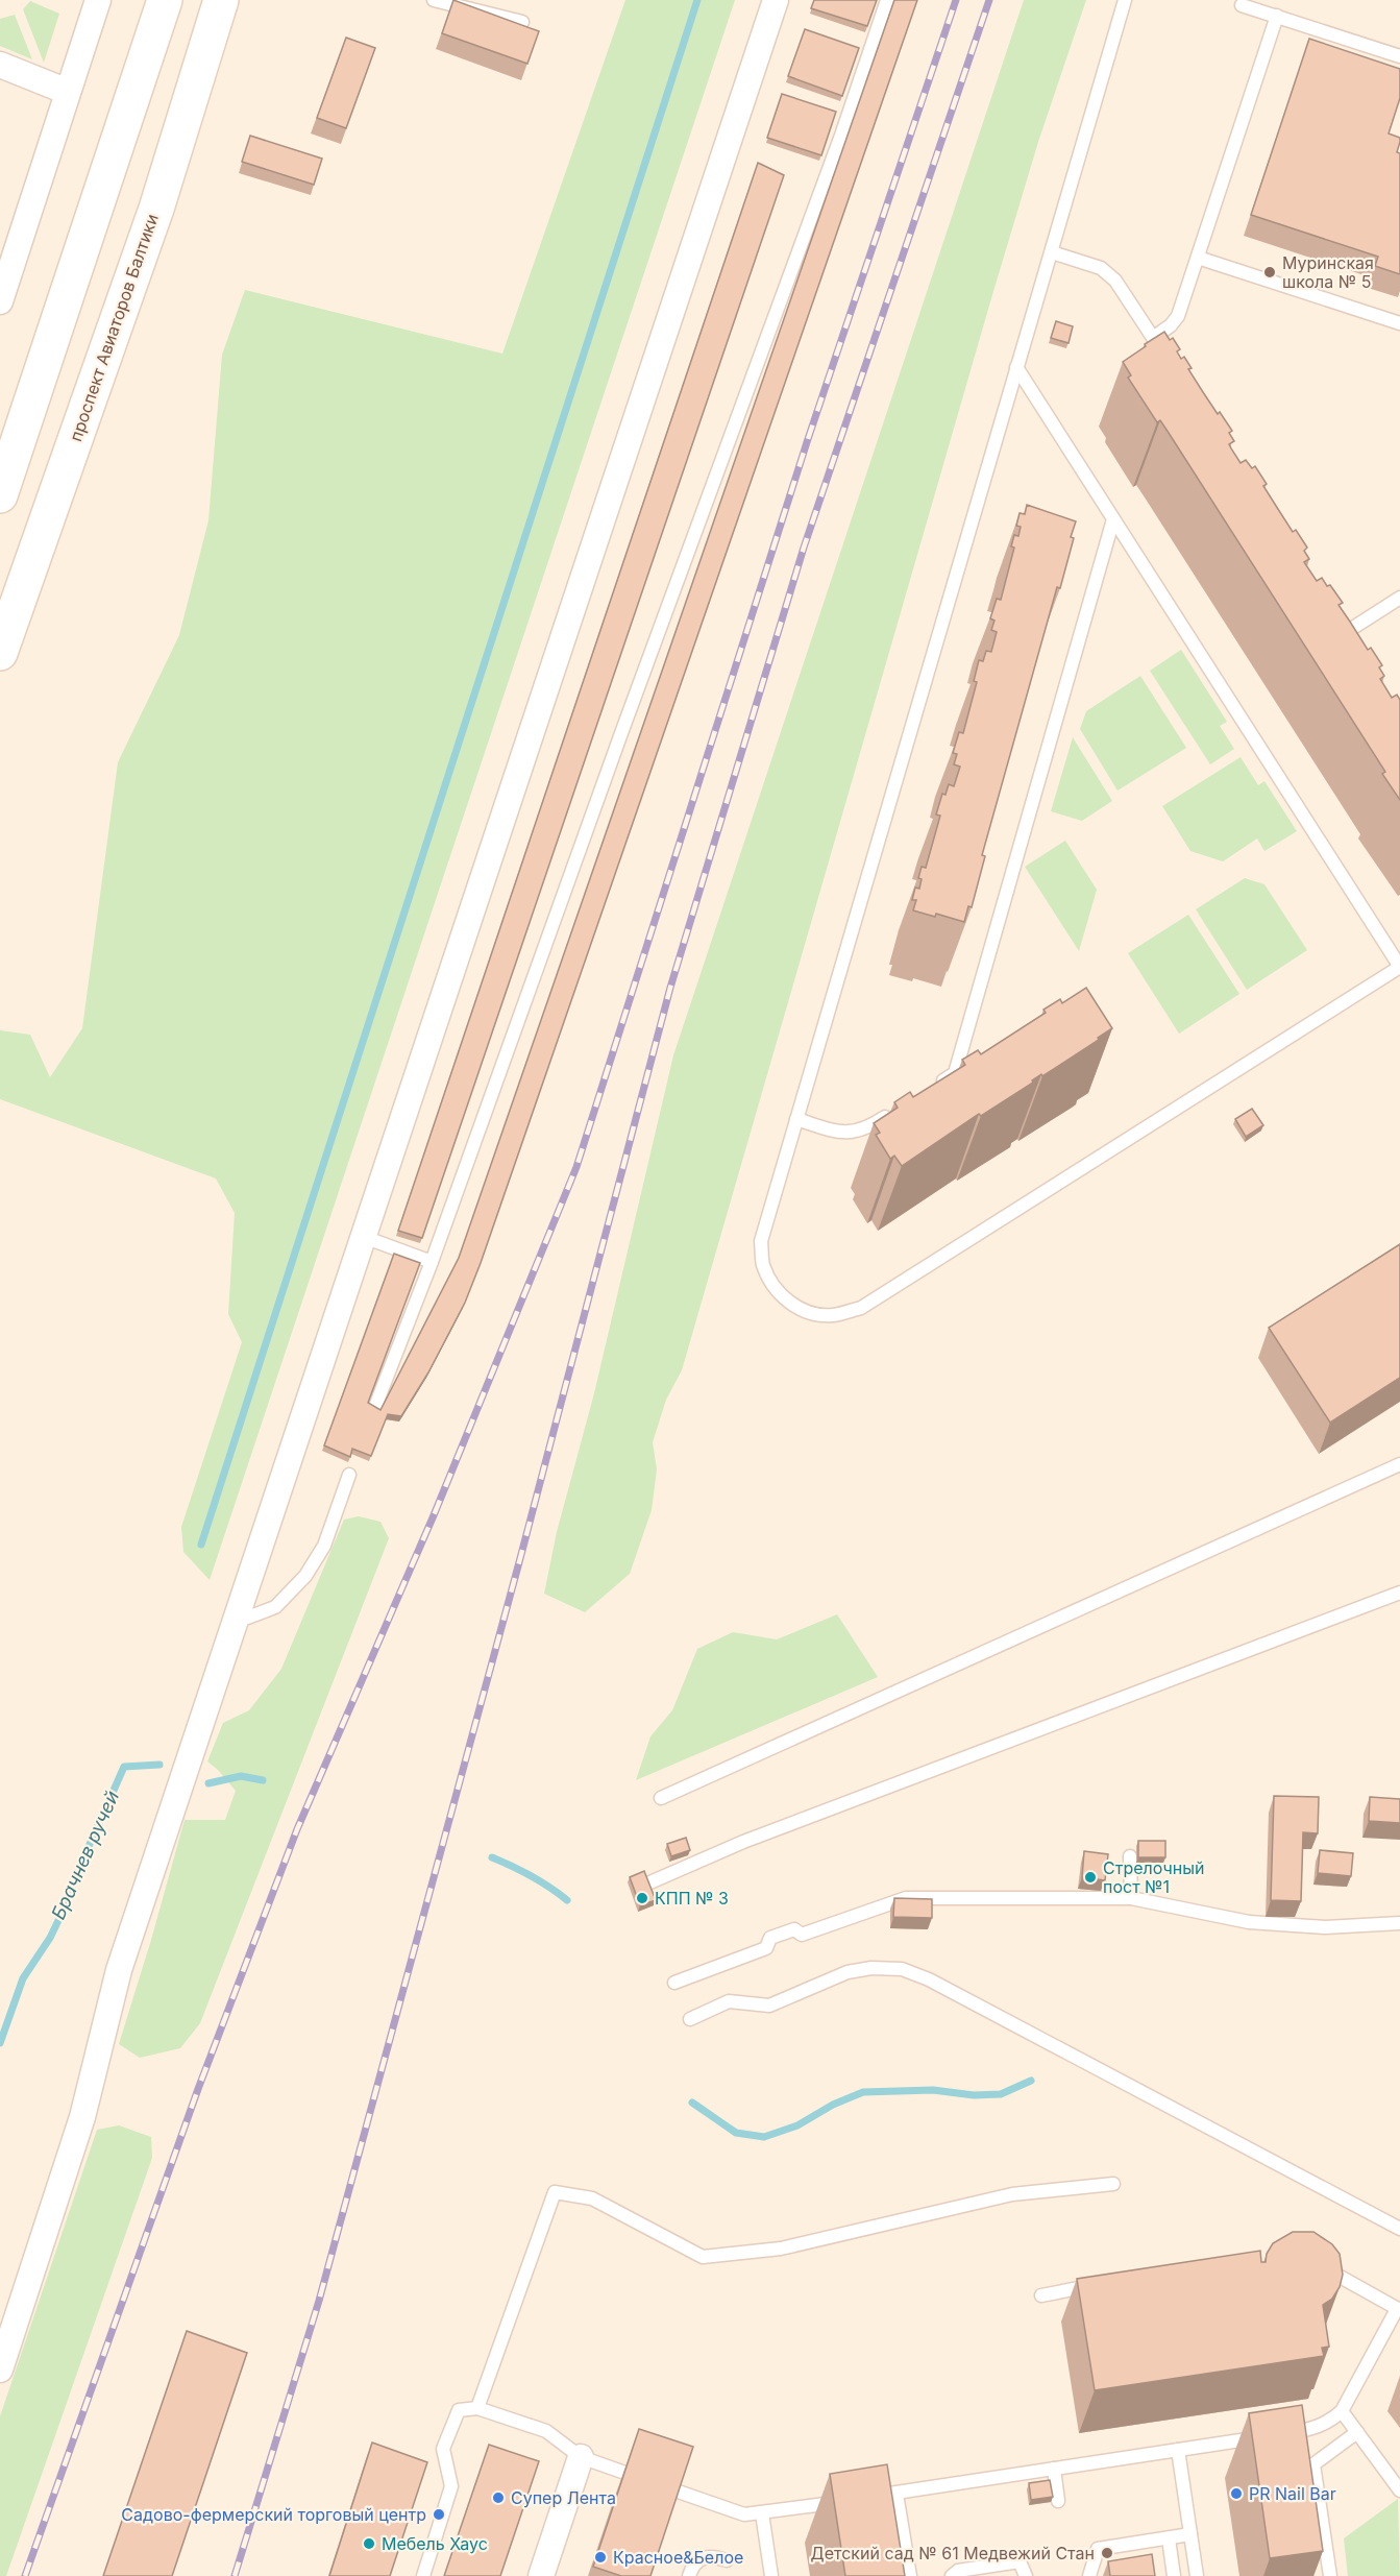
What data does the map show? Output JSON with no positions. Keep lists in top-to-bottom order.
{
  "streets": {
    "street": ["проспект Авиаторов Балтики"]
  },
  "water": ["Брачнев ручей"],
  "places": [
    "Муринская школа № 5",
    "Стрелочный пост №1",
    "КПП № 3",
    "PR Nail Bar",
    "Супер Лента",
    "Садово-фермерский торговый центр",
    "Мебель Хаус",
    "Детский сад № 61 Медвежий Стан",
    "Красное&Белое"
  ]
}
